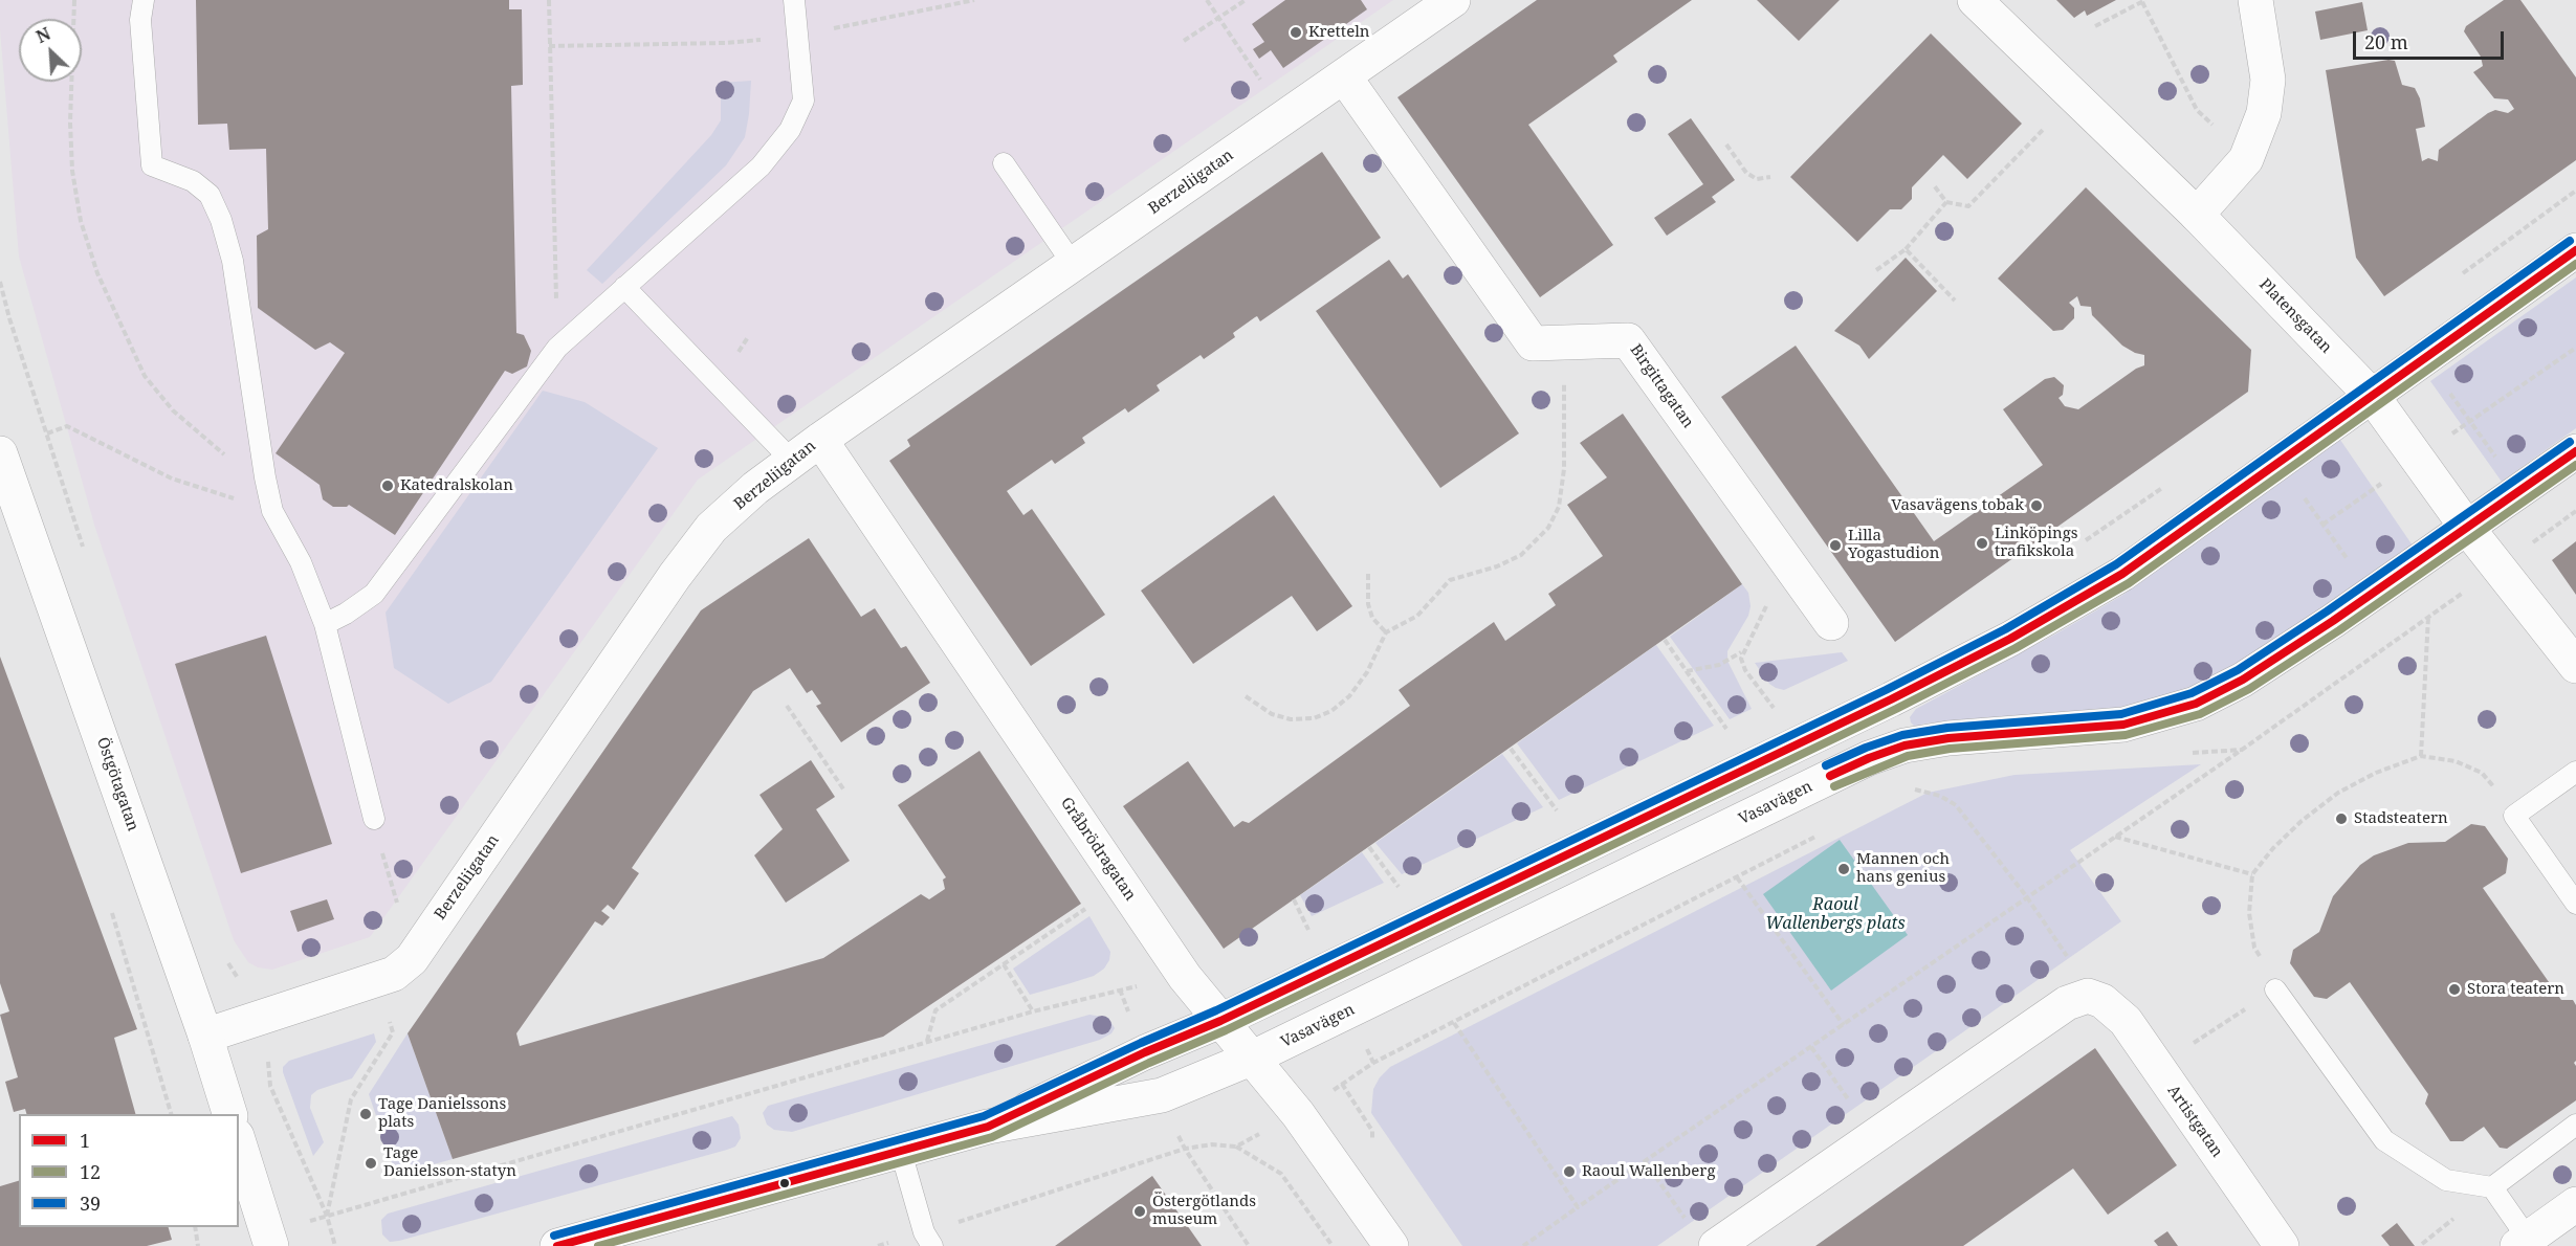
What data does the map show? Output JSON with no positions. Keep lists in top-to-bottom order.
{
  "streets": {
    "street": [
      "Berzeliigatan",
      "Platensgatan",
      "Birgittagatan",
      "Östgötagatan",
      "Vasavägen",
      "Gråbrödragatan",
      "Artistgatan"
    ]
  },
  "crossings": [
    ["Berzeliigatan", "Birgittagatan"],
    ["Berzeliigatan", "Östgötagatan"],
    ["Berzeliigatan", "Gråbrödragatan"],
    ["Platensgatan", "Vasavägen"],
    ["Vasavägen", "Gråbrödragatan"]
  ],
  "water": ["Raoul Wallenbergs plats"],
  "places": [
    "Kretteln",
    "Katedralskolan",
    "Vasavägens tobak",
    "Linköpings trafikskola",
    "Lilla Yogastudion",
    "Stadsteatern",
    "Mannen och hans genius",
    "Stora teatern",
    "Tage Danielssons plats",
    "Tage Danielsson-statyn",
    "Raoul Wallenberg",
    "Östergötlands museum"
  ],
  "lines": ["transit line 39", "transit line 1", "transit line 12"],
  "legend": ["1", "12", "39"],
  "scale_bar": "20 m",
  "north": "top left"
}
